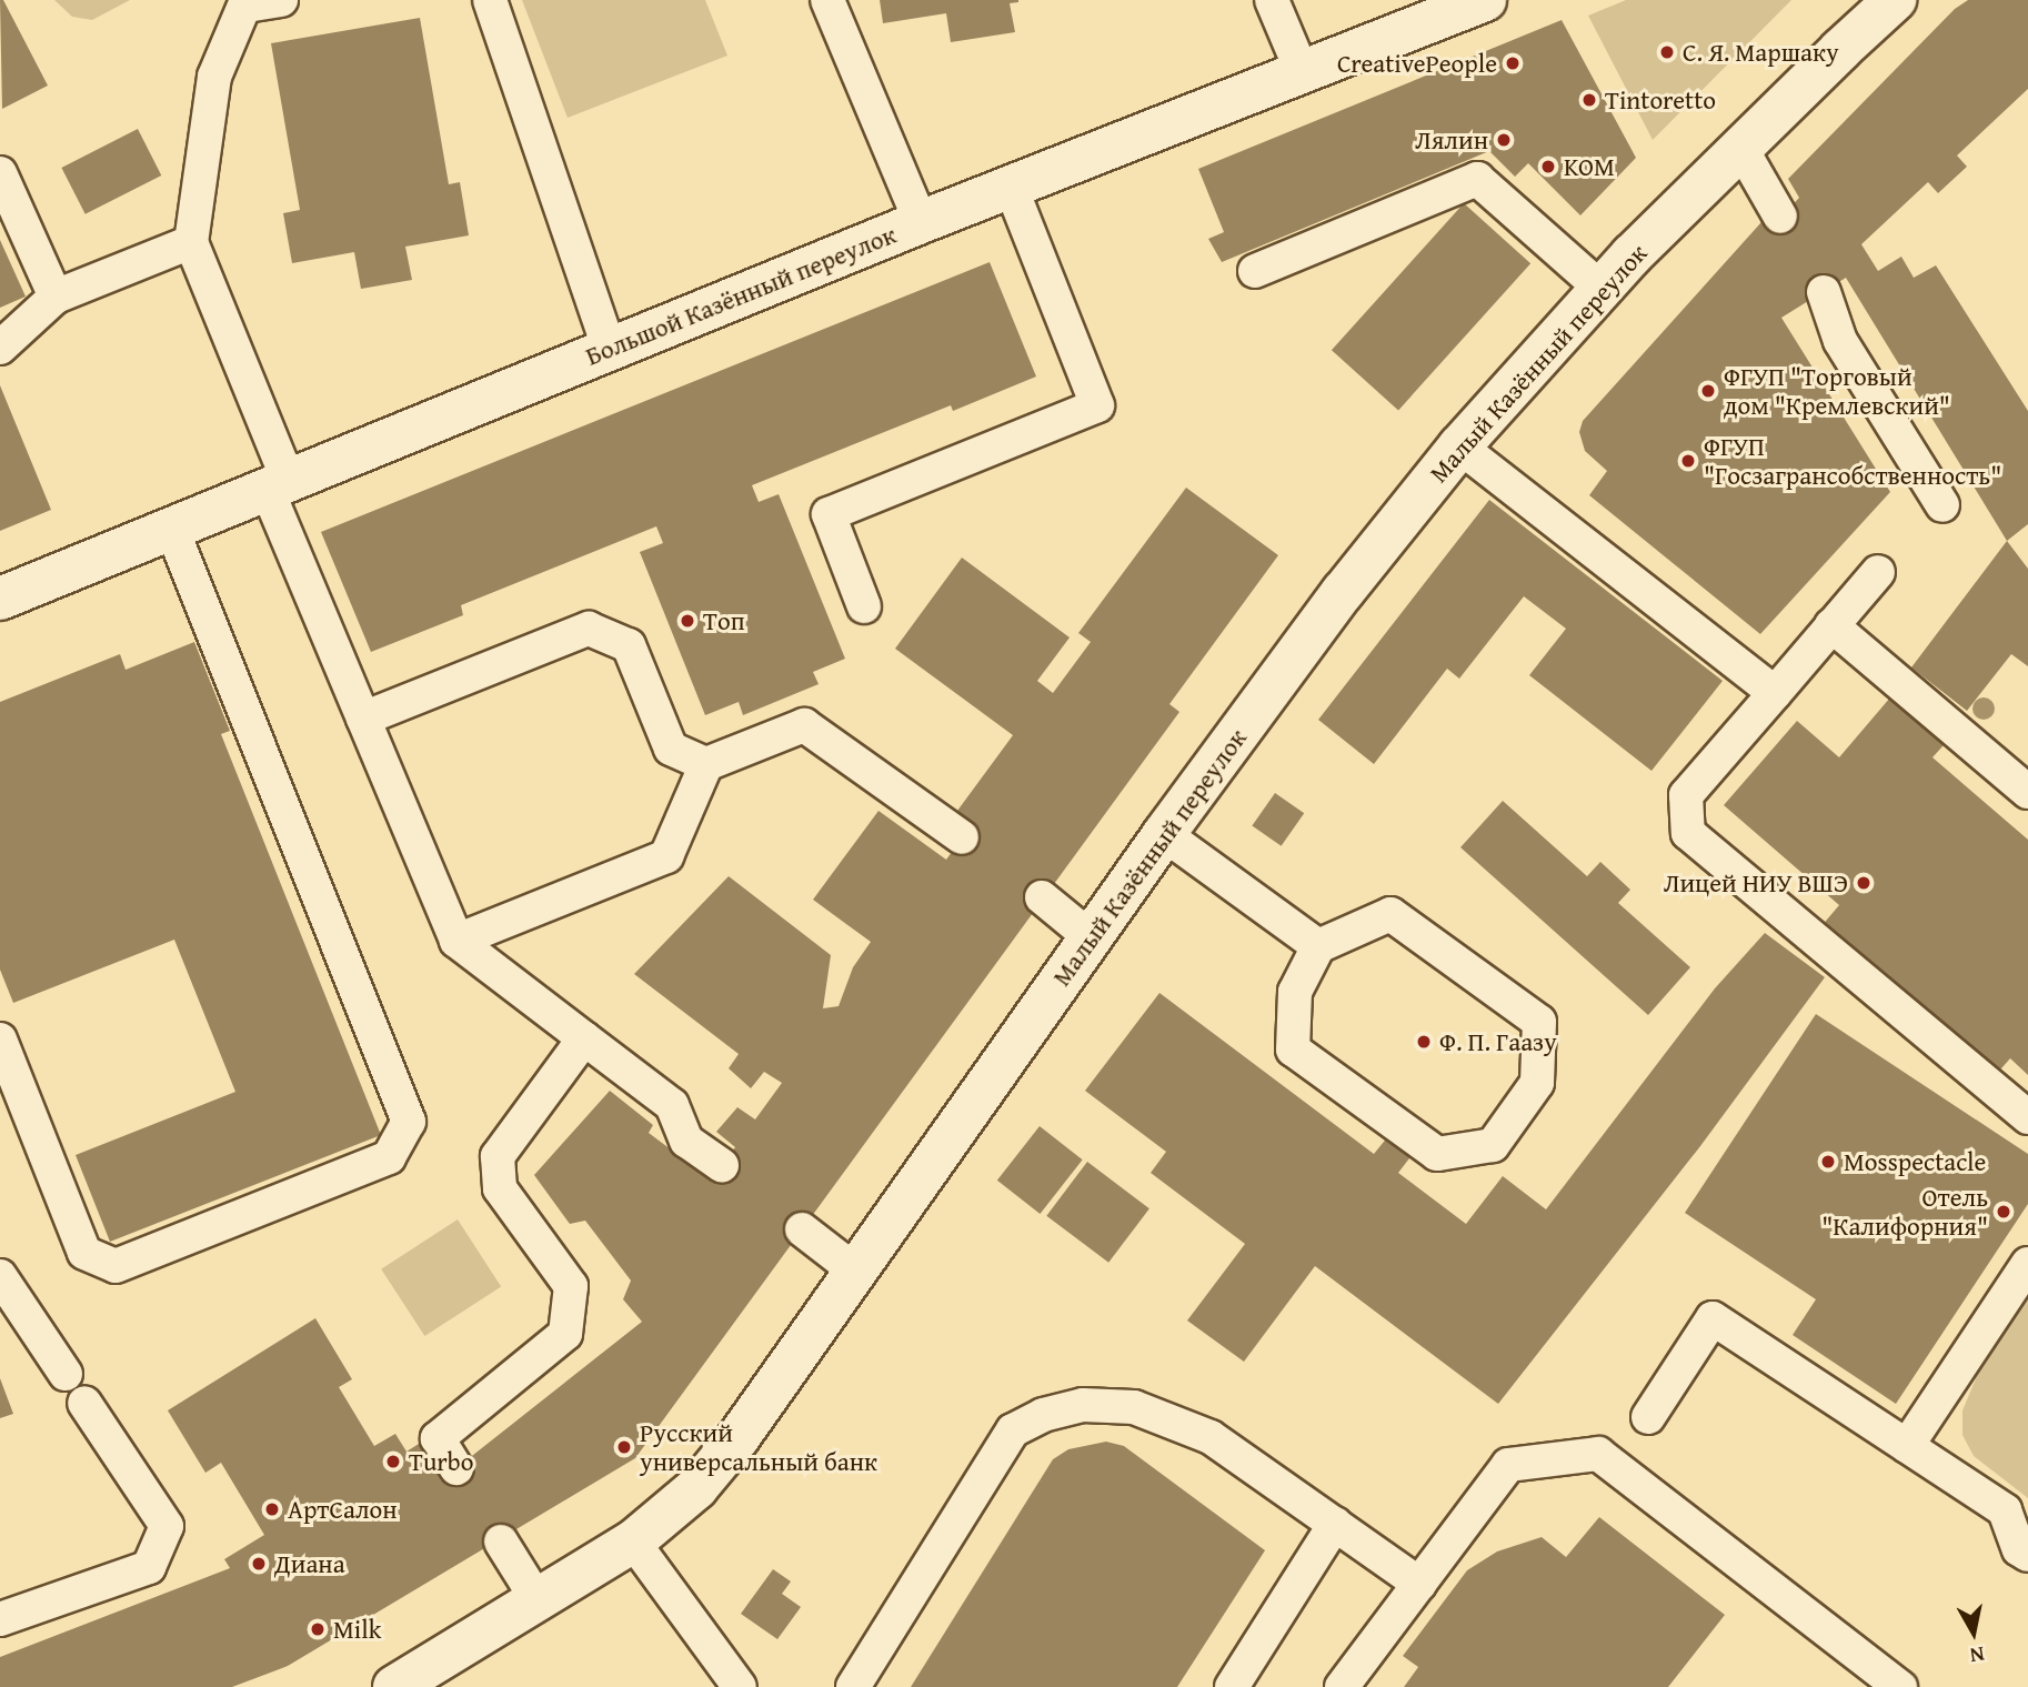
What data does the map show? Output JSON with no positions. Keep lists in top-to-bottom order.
{
  "streets": {
    "street": ["Большой Казённый переулок", "Малый Казённый переулок"]
  },
  "places": [
    "С. Я. Маршаку",
    "CreativePeople",
    "Tintoretto",
    "Лялин",
    "KOM",
    "ФГУП \"Торговый дом \"Кремлевский\"",
    "ФГУП \"Госзагрансобственность\"",
    "Топ",
    "Лицей НИУ ВШЭ",
    "Ф. П. Гаазу",
    "Mosspectacle",
    "Отель \"Калифорния\"",
    "Русский универсальный банк",
    "Turbo",
    "АртСалон",
    "Диана",
    "Milk"
  ],
  "north": "bottom"
}
